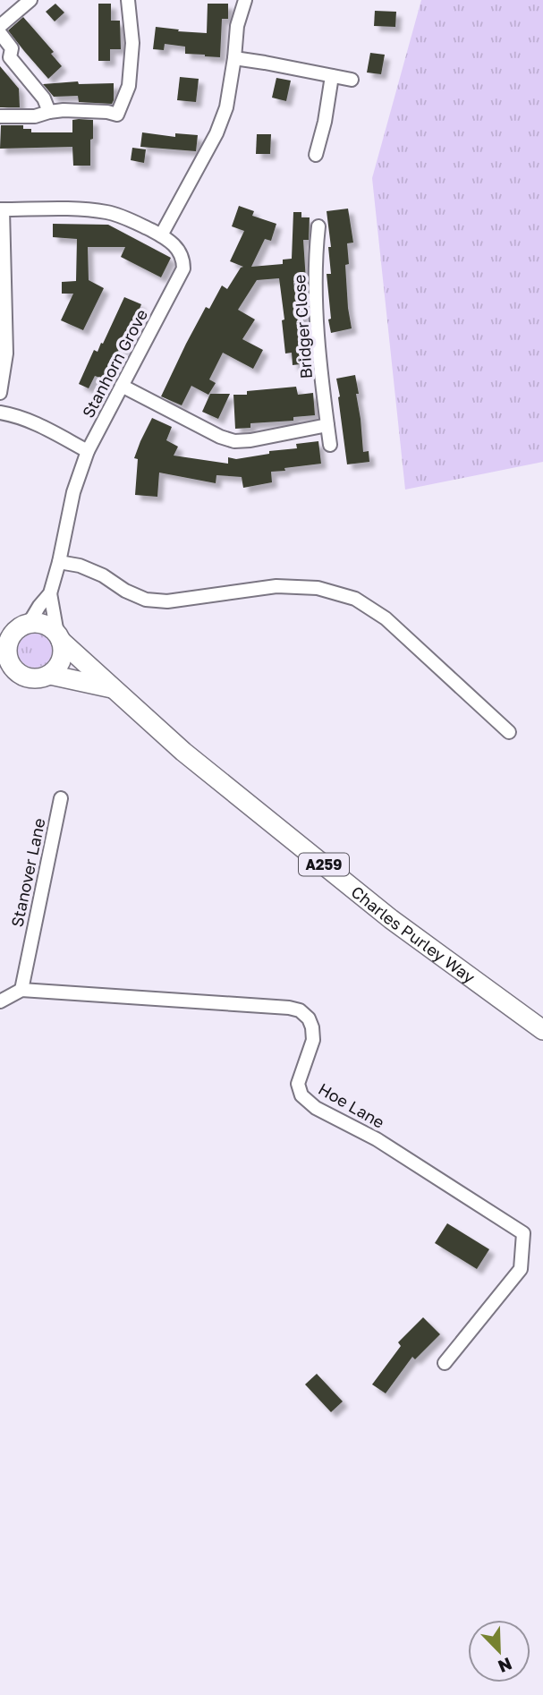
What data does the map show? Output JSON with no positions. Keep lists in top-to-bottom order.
{
  "streets": {
    "main road": ["A259", "Charles Purley Way"],
    "street": [
      "Bridger Close",
      "Stanhorn Grove",
      "Stanover Lane",
      "Hoe Lane"
    ]
  },
  "crossings": [
    ["Stanhorn Grove", "Charles Purley Way"],
    ["Stanover Lane", "Hoe Lane"]
  ],
  "north": "bottom right"
}
